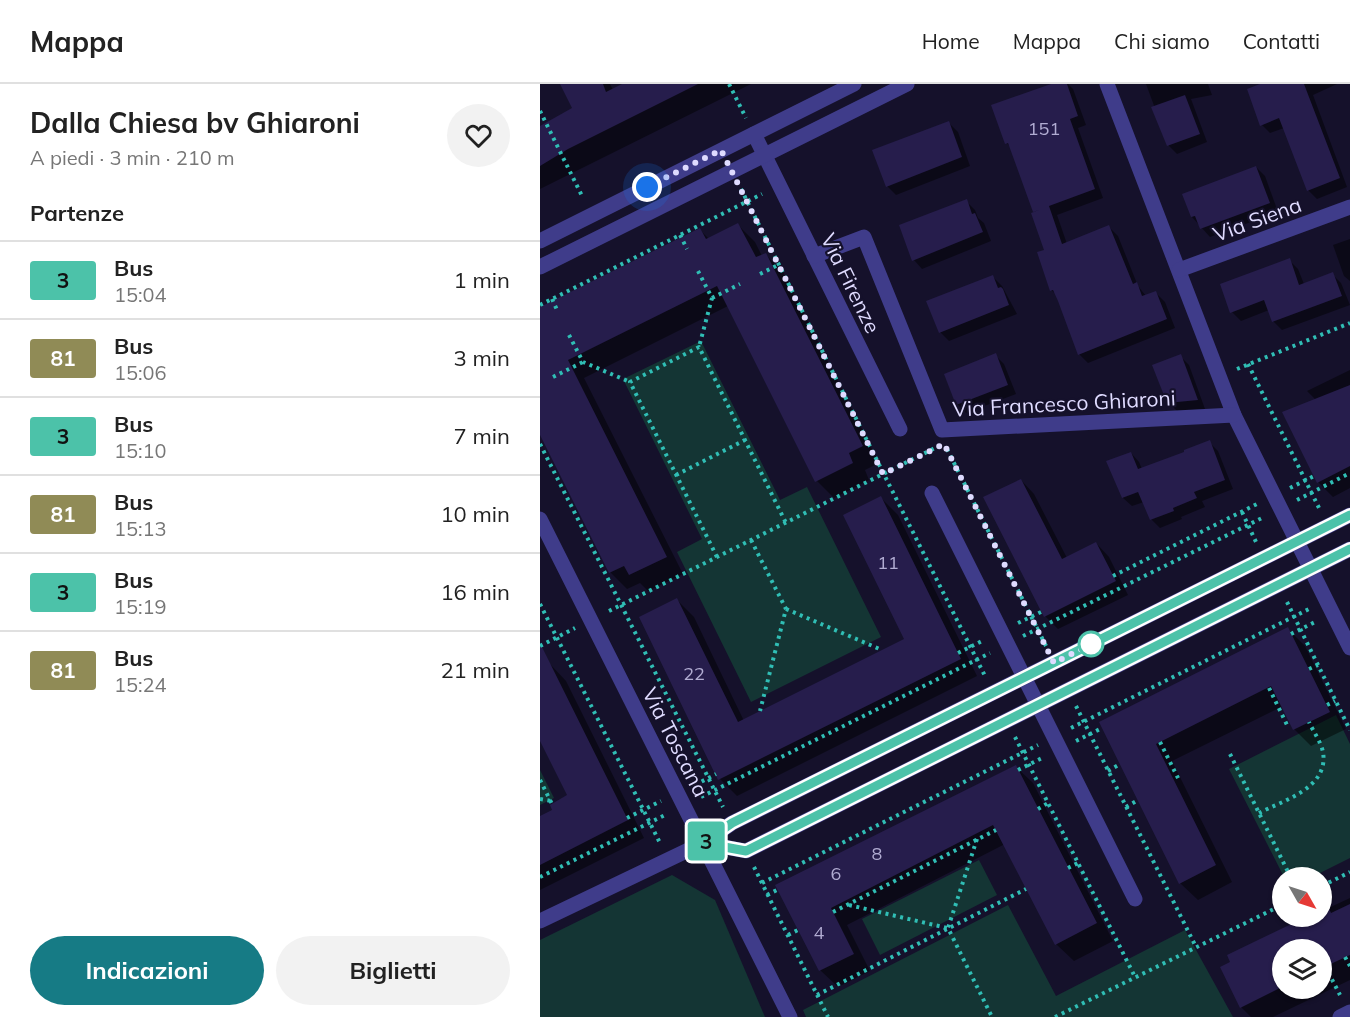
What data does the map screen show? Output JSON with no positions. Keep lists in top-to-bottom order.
{
  "streets": {
    "street": [
      "Via Siena",
      "Via Firenze",
      "Via Francesco Ghiaroni",
      "Via Toscana"
    ]
  },
  "crossings": [
    ["Via Firenze", "Via Francesco Ghiaroni"]
  ],
  "lines": ["bus line 3"],
  "house_numbers": [
    "151",
    "11",
    "22",
    "8",
    "6",
    "4"
  ],
  "north": "bottom right",
  "page": {
    "header": "Mappa",
    "nav": [
      "Home",
      "Mappa",
      "Chi siamo",
      "Contatti"
    ],
    "heading": [
      ["Dalla Chiesa bv Ghiaroni", "A piedi · 3 min · 210 m"],
      "Partenze"
    ],
    "on_map": "3",
    "list": [
      {
        "mark": "3",
        "name": "Bus",
        "note": "15:04",
        "value": "1 min"
      },
      {
        "mark": "81",
        "name": "Bus",
        "note": "15:06",
        "value": "3 min"
      },
      {
        "mark": "3",
        "name": "Bus",
        "note": "15:10",
        "value": "7 min"
      },
      {
        "mark": "81",
        "name": "Bus",
        "note": "15:13",
        "value": "10 min"
      },
      {
        "mark": "3",
        "name": "Bus",
        "note": "15:19",
        "value": "16 min"
      },
      {
        "mark": "81",
        "name": "Bus",
        "note": "15:24",
        "value": "21 min"
      }
    ],
    "buttons": ["Indicazioni", "Biglietti"]
  }
}
